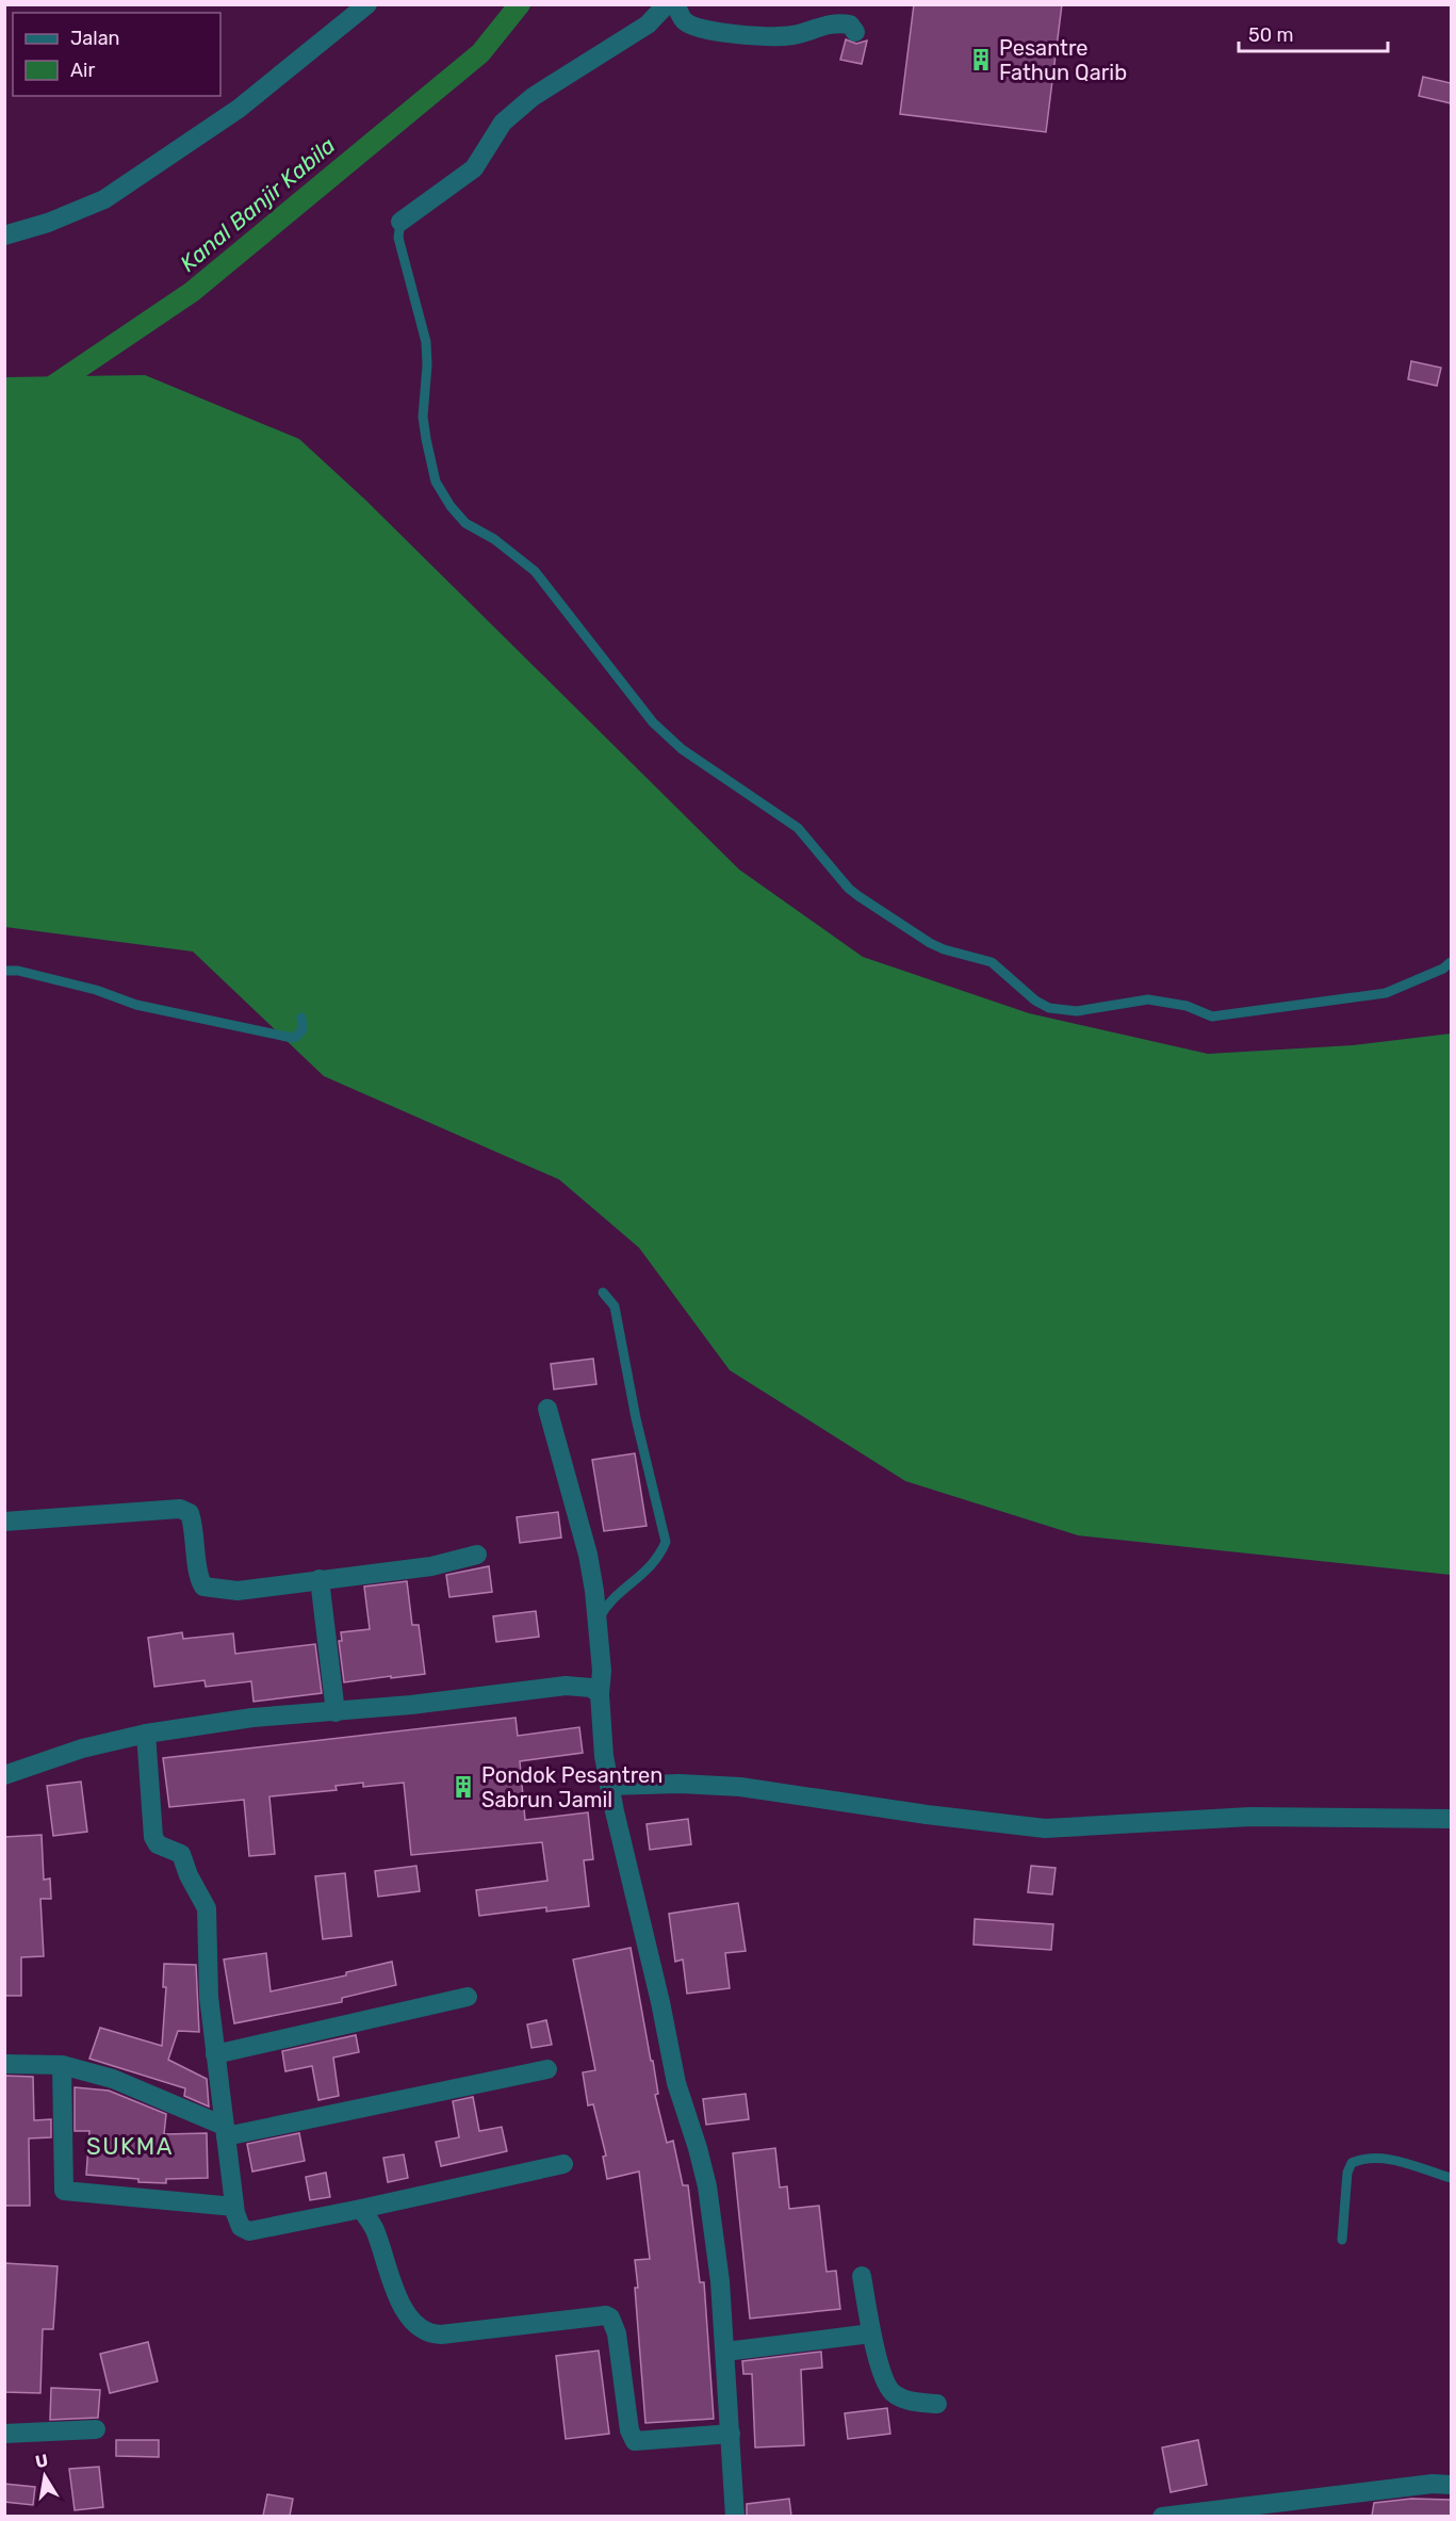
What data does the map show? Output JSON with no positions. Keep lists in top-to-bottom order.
{
  "districts": ["SUKMA"],
  "water": ["Kanal Banjir Kabila"],
  "places": {
    "building": ["Pesantre Fathun Qarib", "Pondok Pesantren Sabrun Jamil"]
  },
  "legend": ["Jalan", "Air"],
  "scale_bar": "50 m",
  "north": "top"
}
